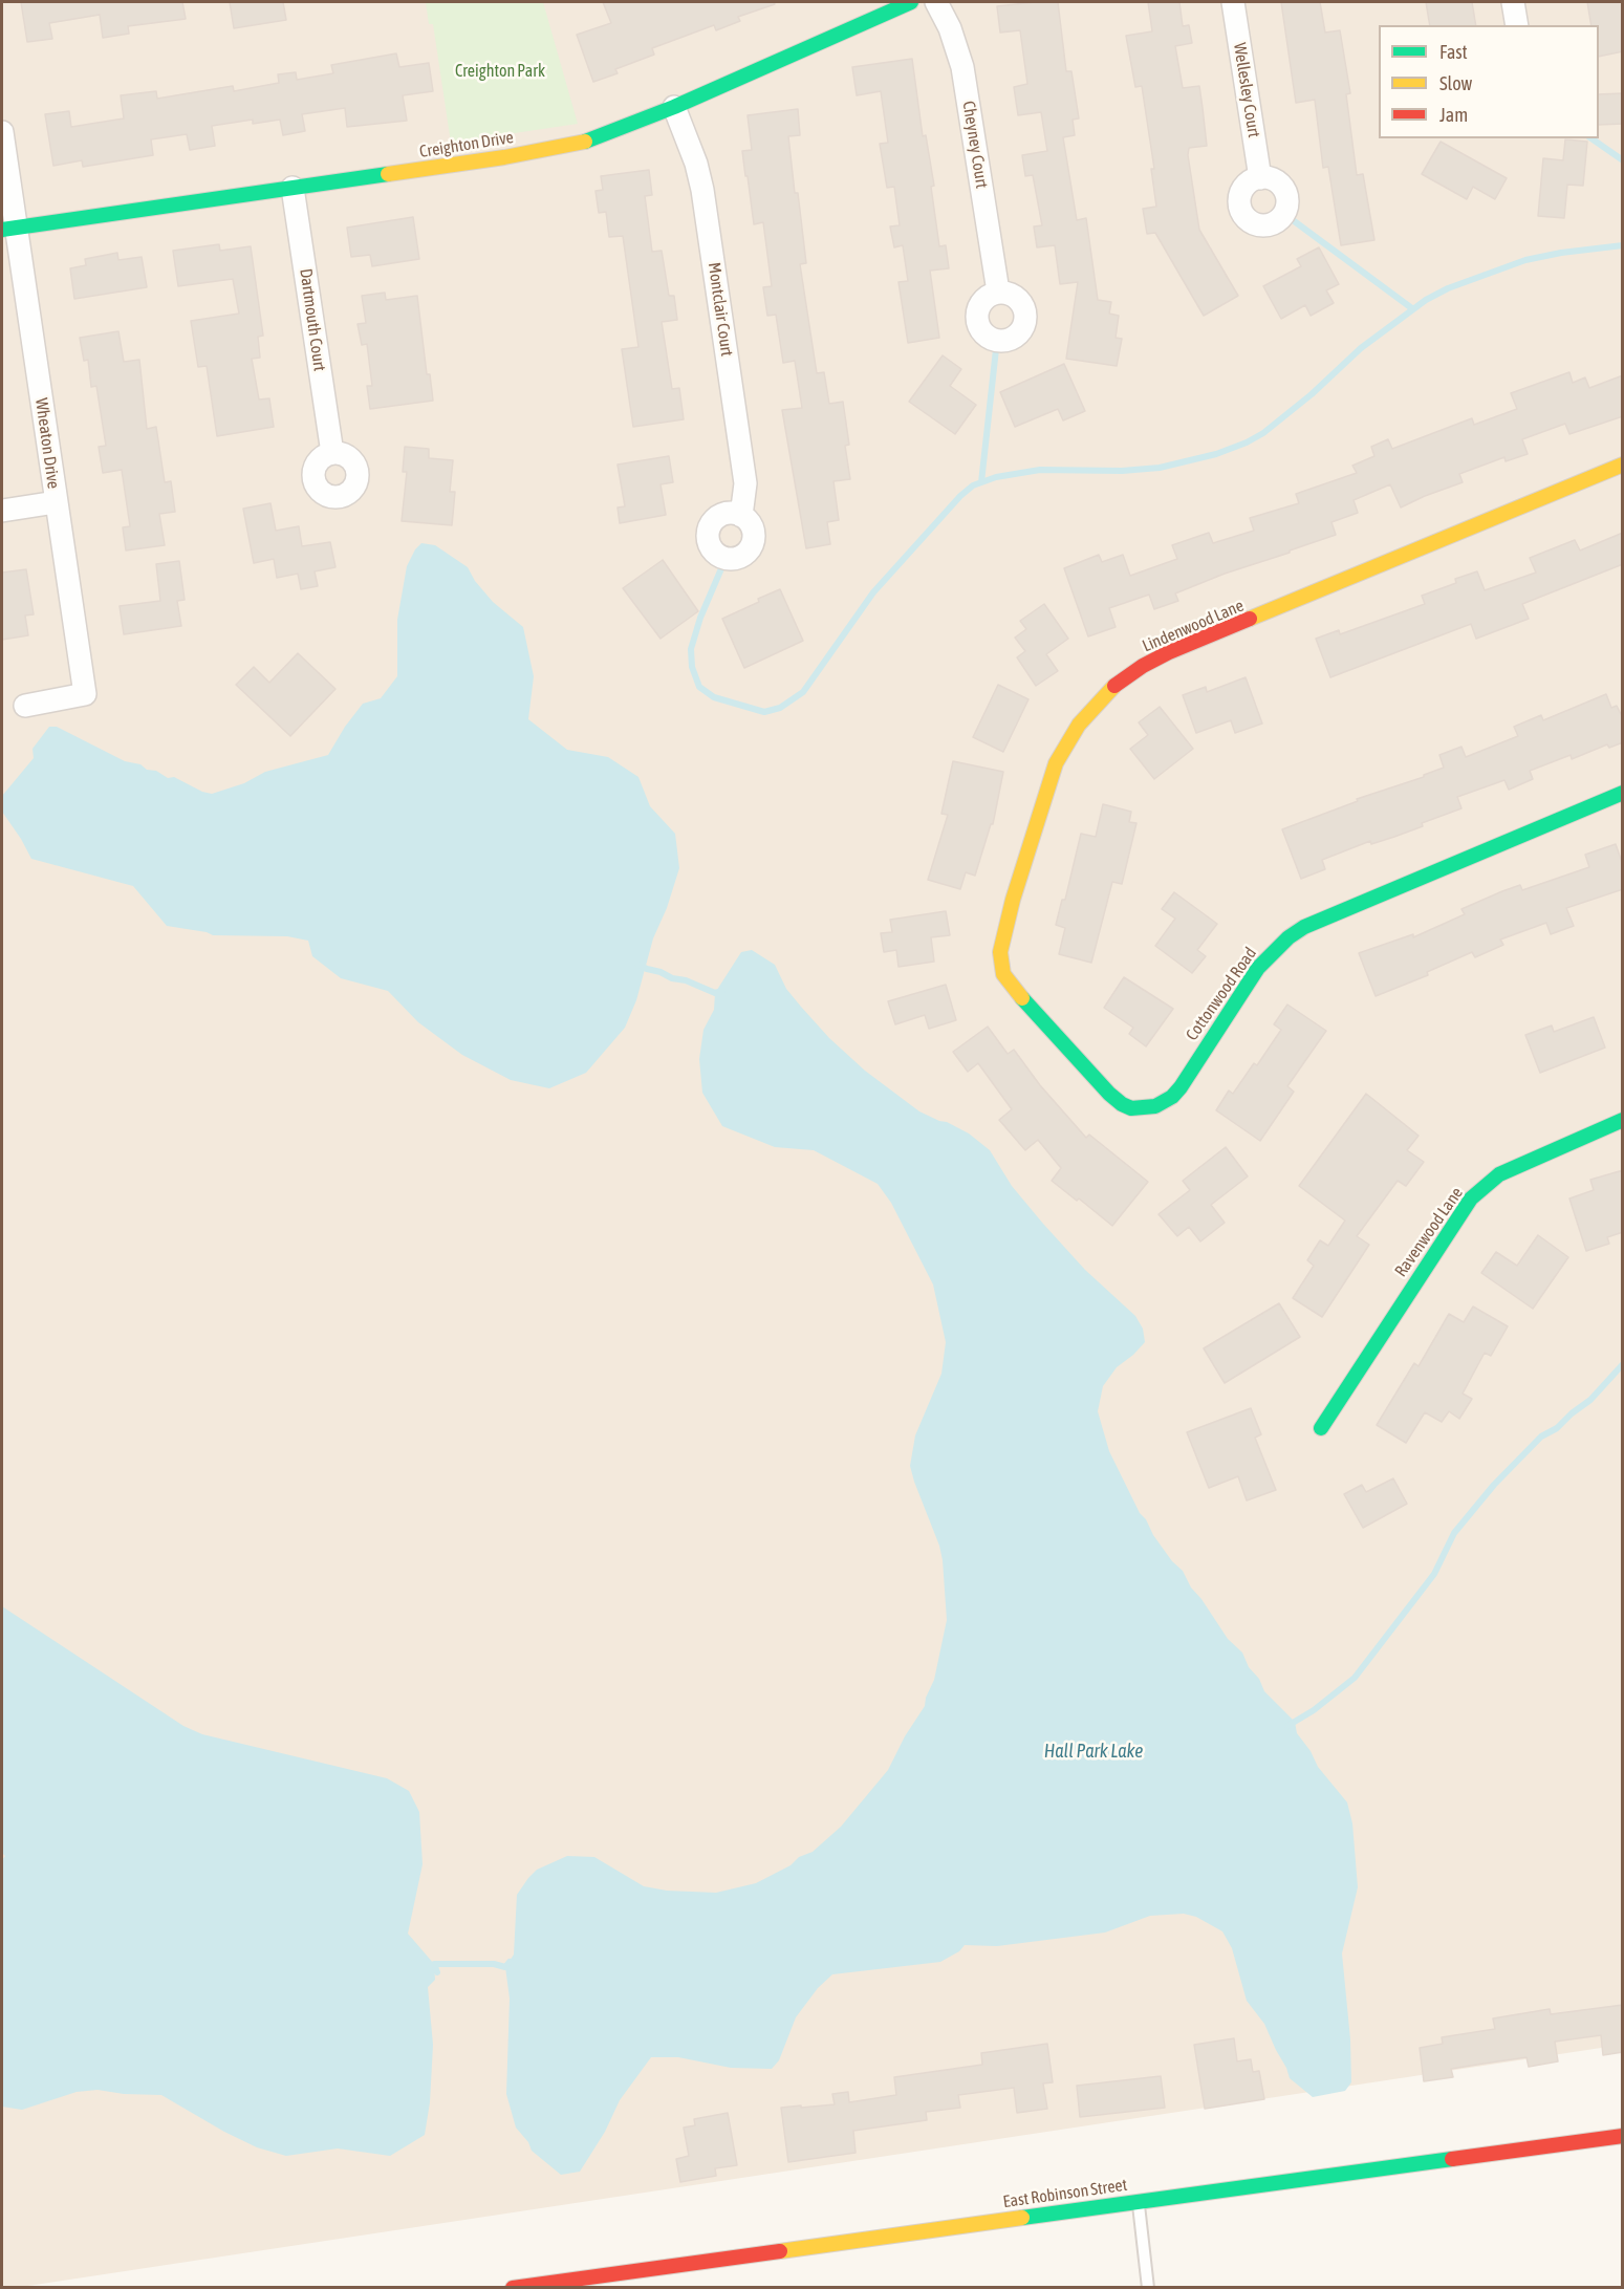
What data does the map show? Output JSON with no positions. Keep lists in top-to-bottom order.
{
  "streets": {
    "street": [
      "Wellesley Court",
      "Creighton Drive",
      "Cheyney Court",
      "Montclair Court",
      "Dartmouth Court",
      "Wheaton Drive",
      "Lindenwood Lane",
      "Cottonwood Road",
      "Ravenwood Lane",
      "East Robinson Street"
    ]
  },
  "crossings": [
    ["Creighton Drive", "Montclair Court"],
    ["Creighton Drive", "Dartmouth Court"],
    ["Creighton Drive", "Wheaton Drive"],
    ["Lindenwood Lane", "Cottonwood Road"]
  ],
  "water": ["Hall Park Lake"],
  "parks": ["Creighton Park"],
  "legend": ["Fast", "Slow", "Jam"]
}
